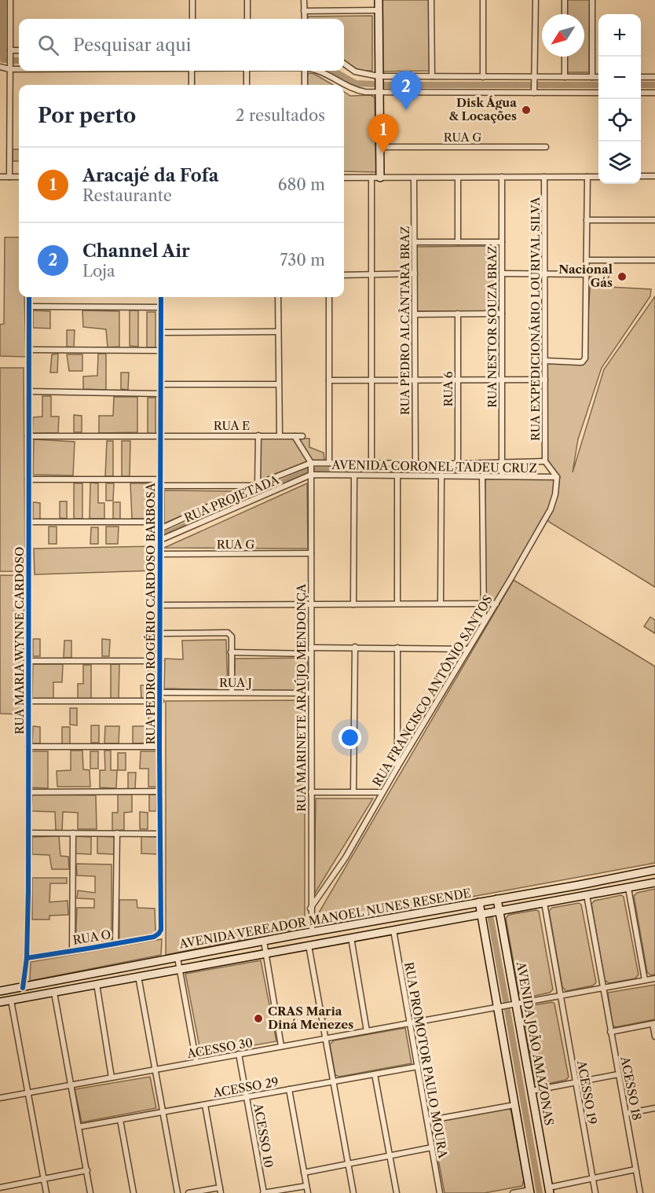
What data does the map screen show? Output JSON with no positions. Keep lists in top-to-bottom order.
{
  "streets": {
    "street": [
      "RUA G",
      "RUA EXPEDICIONÁRIO LOURIVAL SILVA",
      "RUA PEDRO ALCÂNTARA BRAZ",
      "RUA NESTOR SOUZA BRAZ",
      "RUA 6",
      "RUA E",
      "AVENIDA CORONEL TADEU CRUZ",
      "RUA PROJETADA",
      "RUA PEDRO ROGÉRIO CARDOSO BARBOSA",
      "RUA MARIA WYNNE CARDOSO",
      "RUA J",
      "RUA FRANCISCO ANTÔNIO SANTOS",
      "RUA MARINETE ARAÚJO MENDONÇA",
      "AVENIDA VEREADOR MANOEL NUNES RESENDE",
      "RUA O",
      "AVENIDA JOÃO AMAZONAS",
      "ACESSO 30",
      "RUA PROMOTOR PAULO MOURA",
      "ACESSO 29",
      "ACESSO 18",
      "ACESSO 19",
      "ACESSO 10"
    ]
  },
  "crossings": [
    ["RUA G", "RUA PEDRO ROGÉRIO CARDOSO BARBOSA"],
    ["RUA G", "RUA MARINETE ARAÚJO MENDONÇA"],
    ["RUA EXPEDICIONÁRIO LOURIVAL SILVA", "AVENIDA CORONEL TADEU CRUZ"],
    ["RUA PEDRO ALCÂNTARA BRAZ", "AVENIDA CORONEL TADEU CRUZ"],
    ["RUA NESTOR SOUZA BRAZ", "AVENIDA CORONEL TADEU CRUZ"],
    ["RUA 6", "AVENIDA CORONEL TADEU CRUZ"],
    ["RUA E", "RUA PEDRO ROGÉRIO CARDOSO BARBOSA"],
    ["RUA E", "RUA MARIA WYNNE CARDOSO"],
    ["AVENIDA CORONEL TADEU CRUZ", "RUA PROJETADA"],
    ["AVENIDA CORONEL TADEU CRUZ", "RUA FRANCISCO ANTÔNIO SANTOS"],
    ["AVENIDA CORONEL TADEU CRUZ", "RUA MARINETE ARAÚJO MENDONÇA"],
    ["RUA PROJETADA", "RUA PEDRO ROGÉRIO CARDOSO BARBOSA"],
    ["RUA PROJETADA", "RUA MARINETE ARAÚJO MENDONÇA"],
    ["RUA PEDRO ROGÉRIO CARDOSO BARBOSA", "RUA J"],
    ["RUA PEDRO ROGÉRIO CARDOSO BARBOSA", "RUA O"],
    ["RUA MARIA WYNNE CARDOSO", "AVENIDA VEREADOR MANOEL NUNES RESENDE"],
    ["RUA MARIA WYNNE CARDOSO", "RUA O"],
    ["RUA J", "RUA MARINETE ARAÚJO MENDONÇA"],
    ["RUA FRANCISCO ANTÔNIO SANTOS", "RUA MARINETE ARAÚJO MENDONÇA"],
    ["RUA MARINETE ARAÚJO MENDONÇA", "AVENIDA VEREADOR MANOEL NUNES RESENDE"],
    ["AVENIDA VEREADOR MANOEL NUNES RESENDE", "AVENIDA JOÃO AMAZONAS"],
    ["AVENIDA VEREADOR MANOEL NUNES RESENDE", "RUA PROMOTOR PAULO MOURA"],
    ["AVENIDA VEREADOR MANOEL NUNES RESENDE", "ACESSO 19"],
    ["AVENIDA JOÃO AMAZONAS", "ACESSO 30"],
    ["ACESSO 30", "RUA PROMOTOR PAULO MOURA"],
    ["ACESSO 30", "ACESSO 18"],
    ["ACESSO 30", "ACESSO 19"],
    ["ACESSO 30", "ACESSO 10"],
    ["RUA PROMOTOR PAULO MOURA", "ACESSO 29"],
    ["ACESSO 29", "ACESSO 10"]
  ],
  "places": ["Disk Água & Locações", "Nacional Gás", "CRAS Maria Diná Menezes"],
  "north": "bottom left",
  "page": {
    "map_buttons": ["+", "−"],
    "search": "Pesquisar aqui",
    "pins": ["2", "1"],
    "heading": ["Por perto", "2 resultados"],
    "list": [
      {
        "mark": "1",
        "name": "Aracajé da Fofa",
        "note": "Restaurante",
        "value": "680 m"
      },
      {
        "mark": "2",
        "name": "Channel Air",
        "note": "Loja",
        "value": "730 m"
      }
    ]
  }
}
